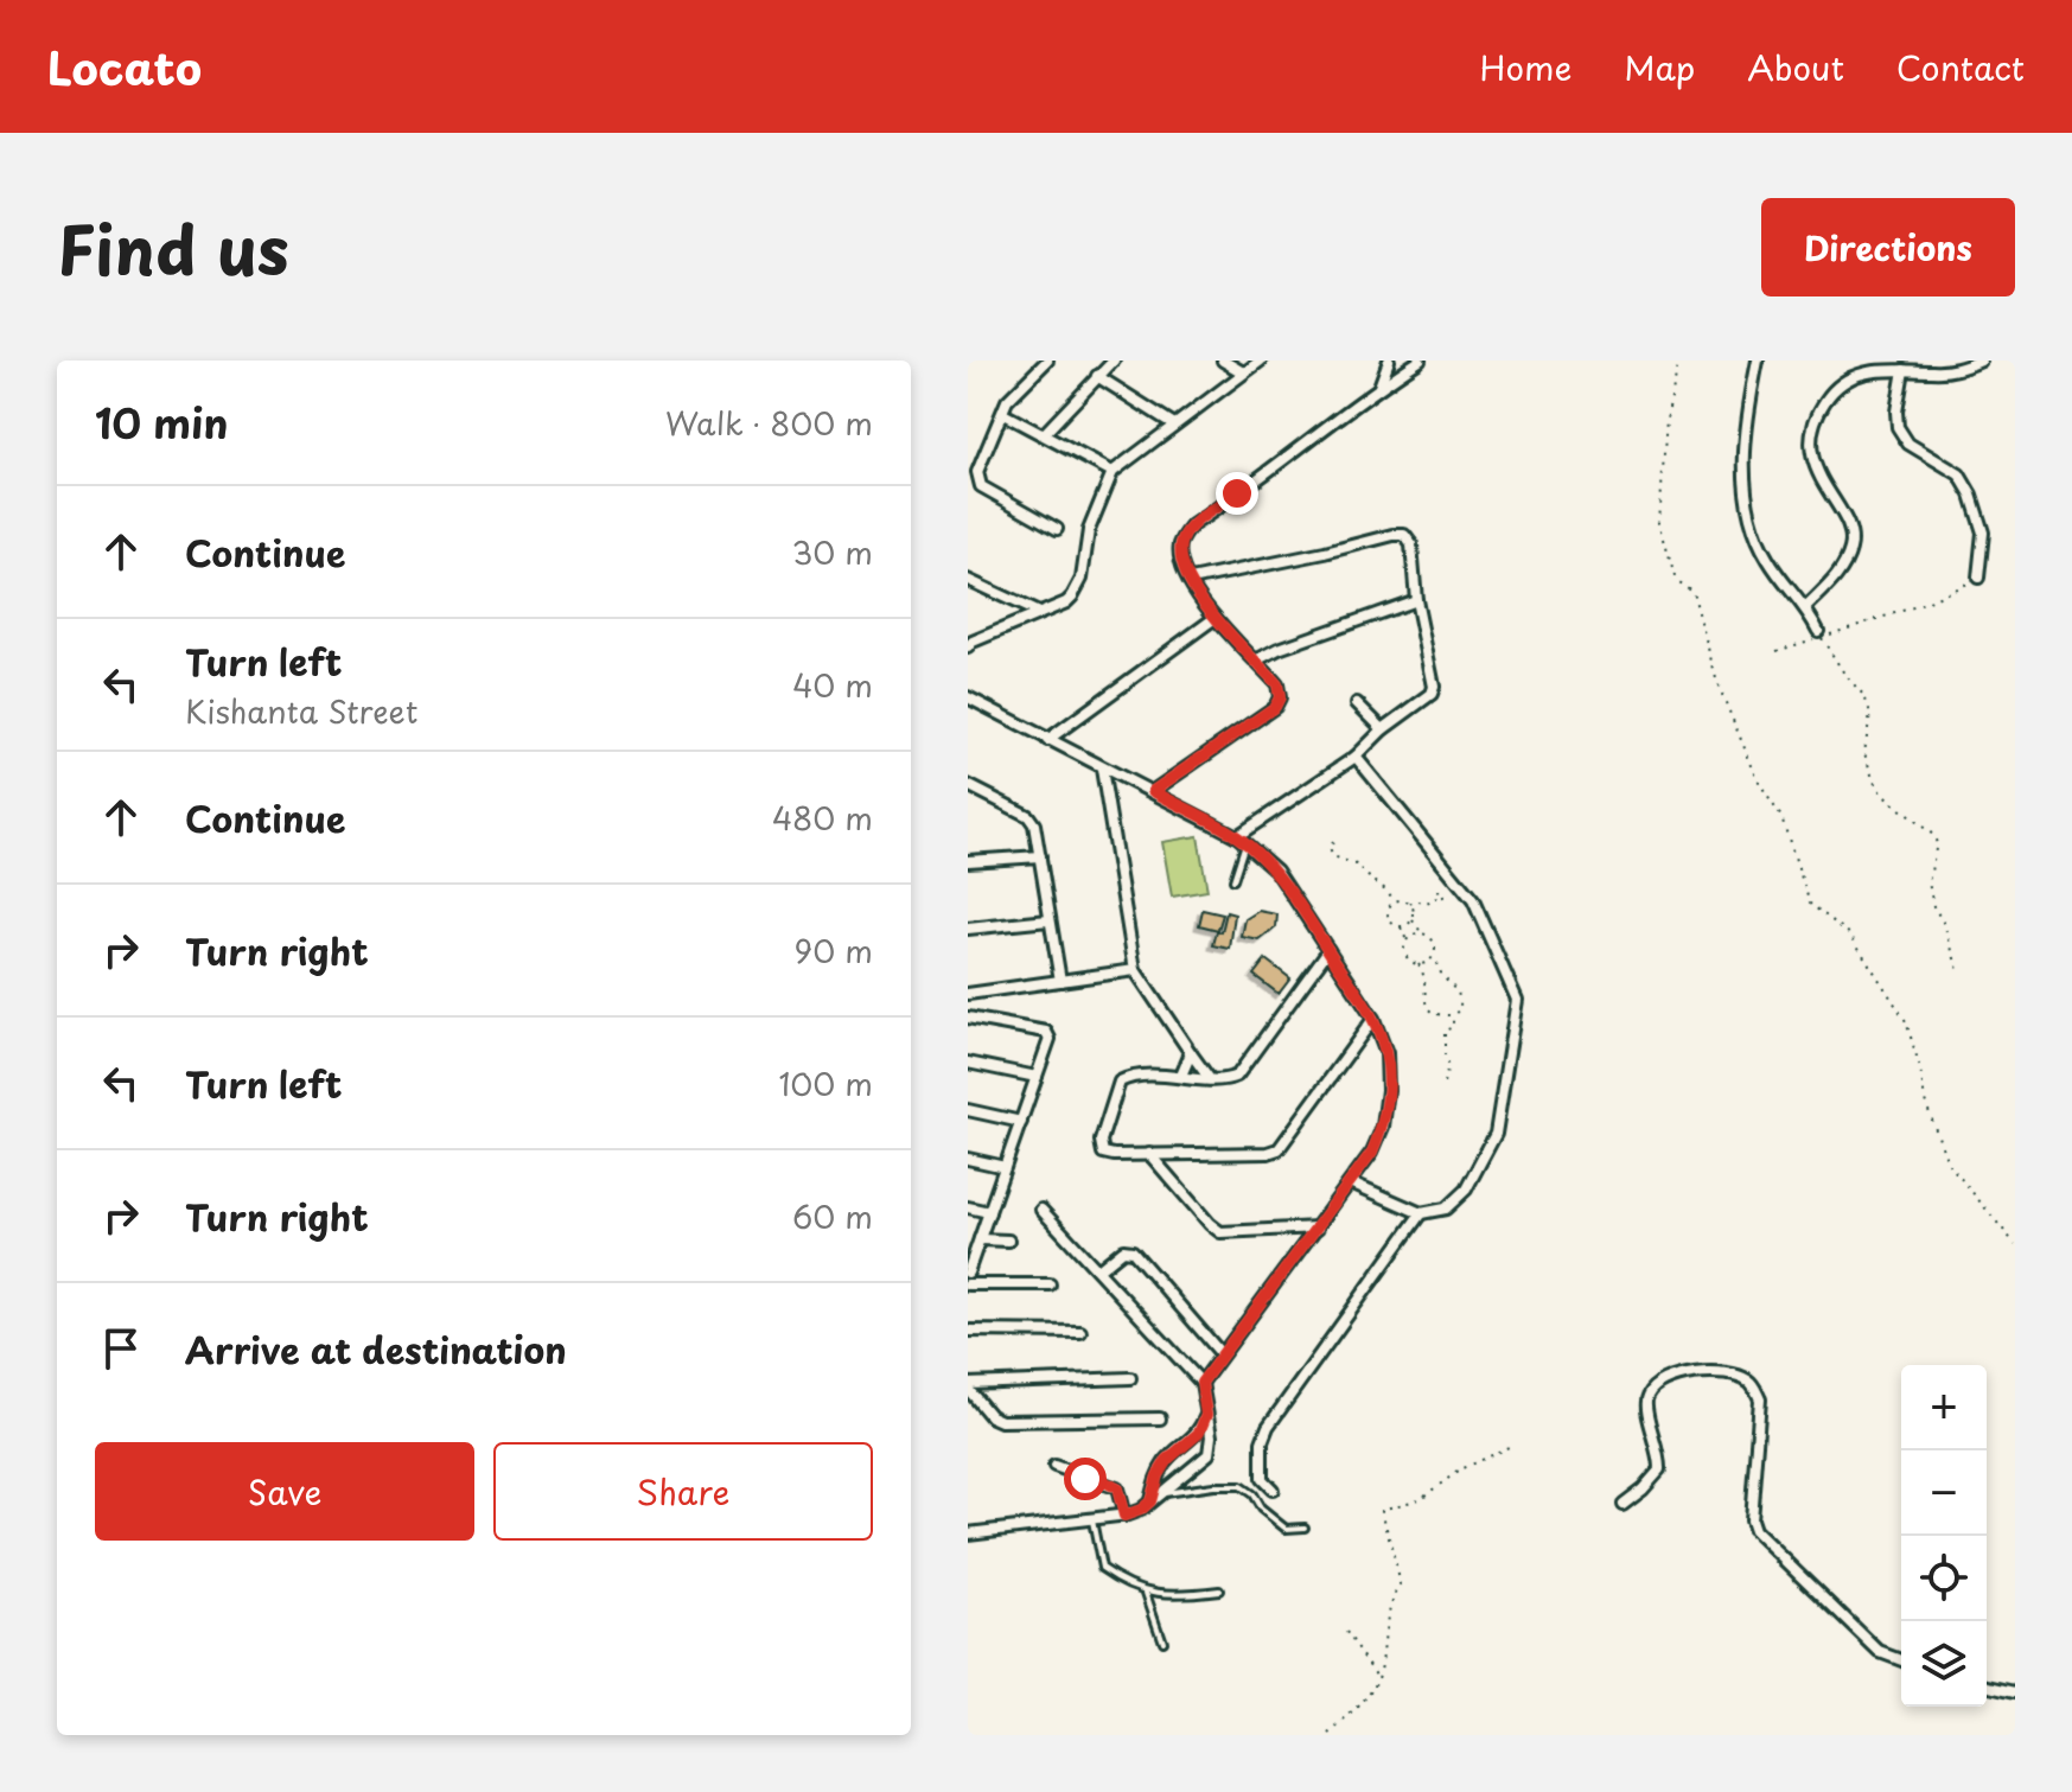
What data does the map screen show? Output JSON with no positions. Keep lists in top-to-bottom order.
{
  "page": {
    "header": "Locato",
    "nav": [
      "Home",
      "Map",
      "About",
      "Contact"
    ],
    "title": "Find us",
    "buttons": [
      "Directions",
      ["Save", "Share"]
    ],
    "heading": ["10 min", "Walk · 800 m"],
    "list": [
      ["Continue", "30 m"],
      ["Turn left", "Kishanta Street", "40 m"],
      ["Continue", "480 m"],
      ["Turn right", "90 m"],
      ["Turn left", "100 m"],
      ["Turn right", "60 m"],
      "Arrive at destination"
    ],
    "map_buttons": ["+", "−"]
  }
}
